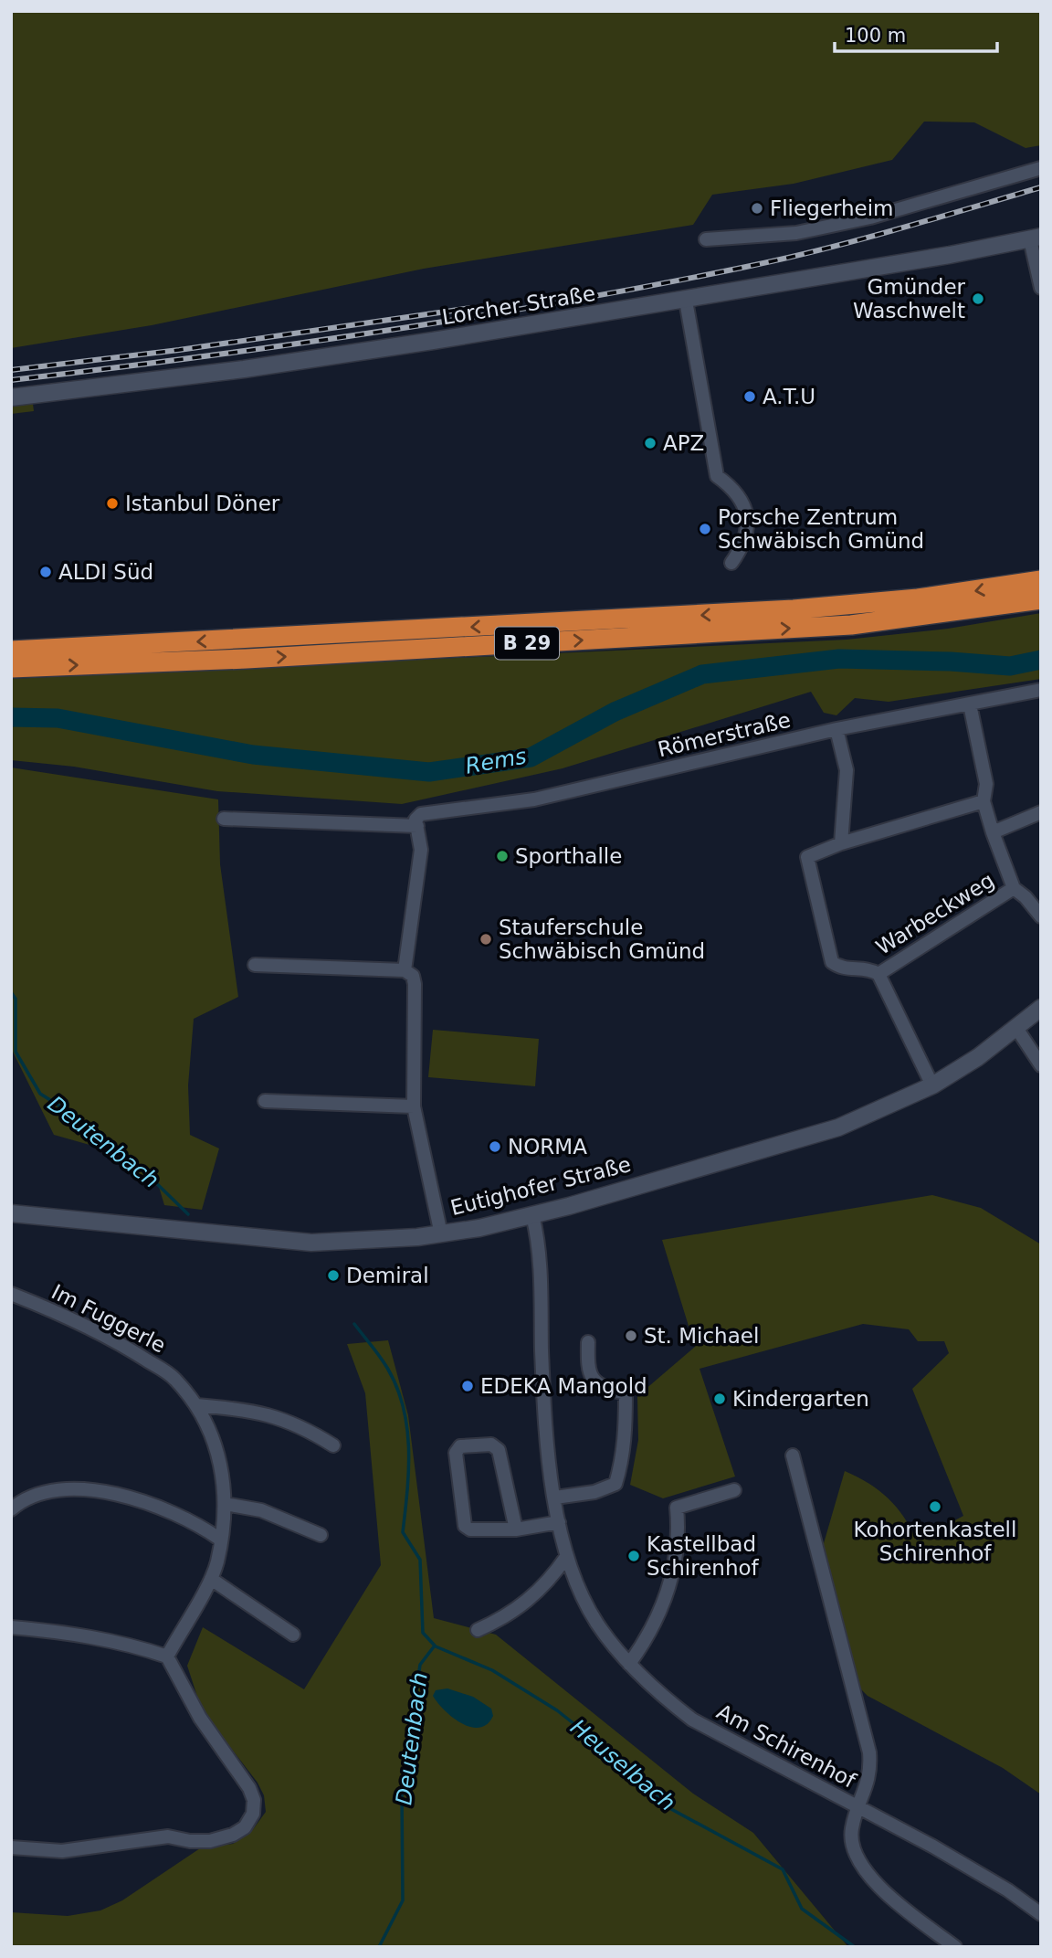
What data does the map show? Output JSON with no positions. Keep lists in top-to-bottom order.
{
  "streets": {
    "highway": ["B 29"],
    "street": [
      "Lorcher Straße",
      "Römerstraße",
      "Warbeckweg",
      "Eutighofer Straße",
      "Im Fuggerle",
      "Am Schirenhof"
    ]
  },
  "crossings": [
    ["Eutighofer Straße", "Am Schirenhof"]
  ],
  "water": ["Rems", "Deutenbach", "Heuselbach"],
  "places": [
    "Fliegerheim",
    "Gmünder Waschwelt",
    "A.T.U",
    "APZ",
    "Istanbul Döner",
    "Porsche Zentrum Schwäbisch Gmünd",
    "ALDI Süd",
    "Sporthalle",
    "Stauferschule Schwäbisch Gmünd",
    "NORMA",
    "Demiral",
    "St. Michael",
    "EDEKA Mangold",
    "Kindergarten",
    "Kohortenkastell Schirenhof",
    "Kastellbad Schirenhof"
  ],
  "scale_bar": "100 m"
}
